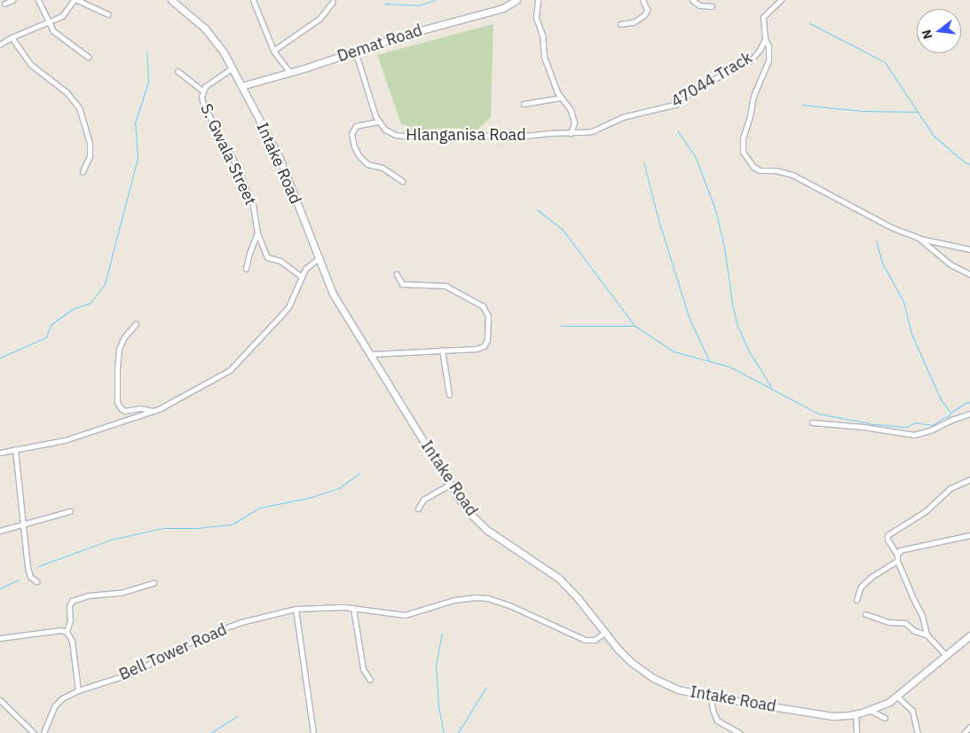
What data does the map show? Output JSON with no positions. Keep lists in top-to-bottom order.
{
  "streets": {
    "street": [
      "Demat Road",
      "47044 Track",
      "Hlanganisa Road",
      "S. Gwala Street",
      "Intake Road",
      "Bell Tower Road"
    ]
  },
  "crossings": [
    ["Demat Road", "Intake Road"],
    ["47044 Track", "Hlanganisa Road"],
    ["S. Gwala Street", "Intake Road"],
    ["Intake Road", "Bell Tower Road"]
  ],
  "north": "left"
}
